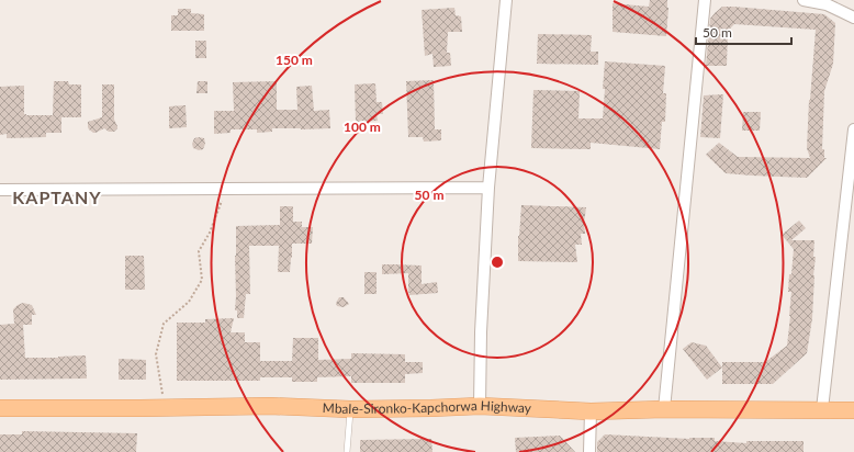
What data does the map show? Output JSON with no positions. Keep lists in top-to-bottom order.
{
  "streets": {
    "main road": ["Mbale-Sironko-Kapchorwa Highway"]
  },
  "districts": ["KAPTANY"],
  "scale_bar": "50 m",
  "rings": ["150 m", "100 m", "50 m"]
}
